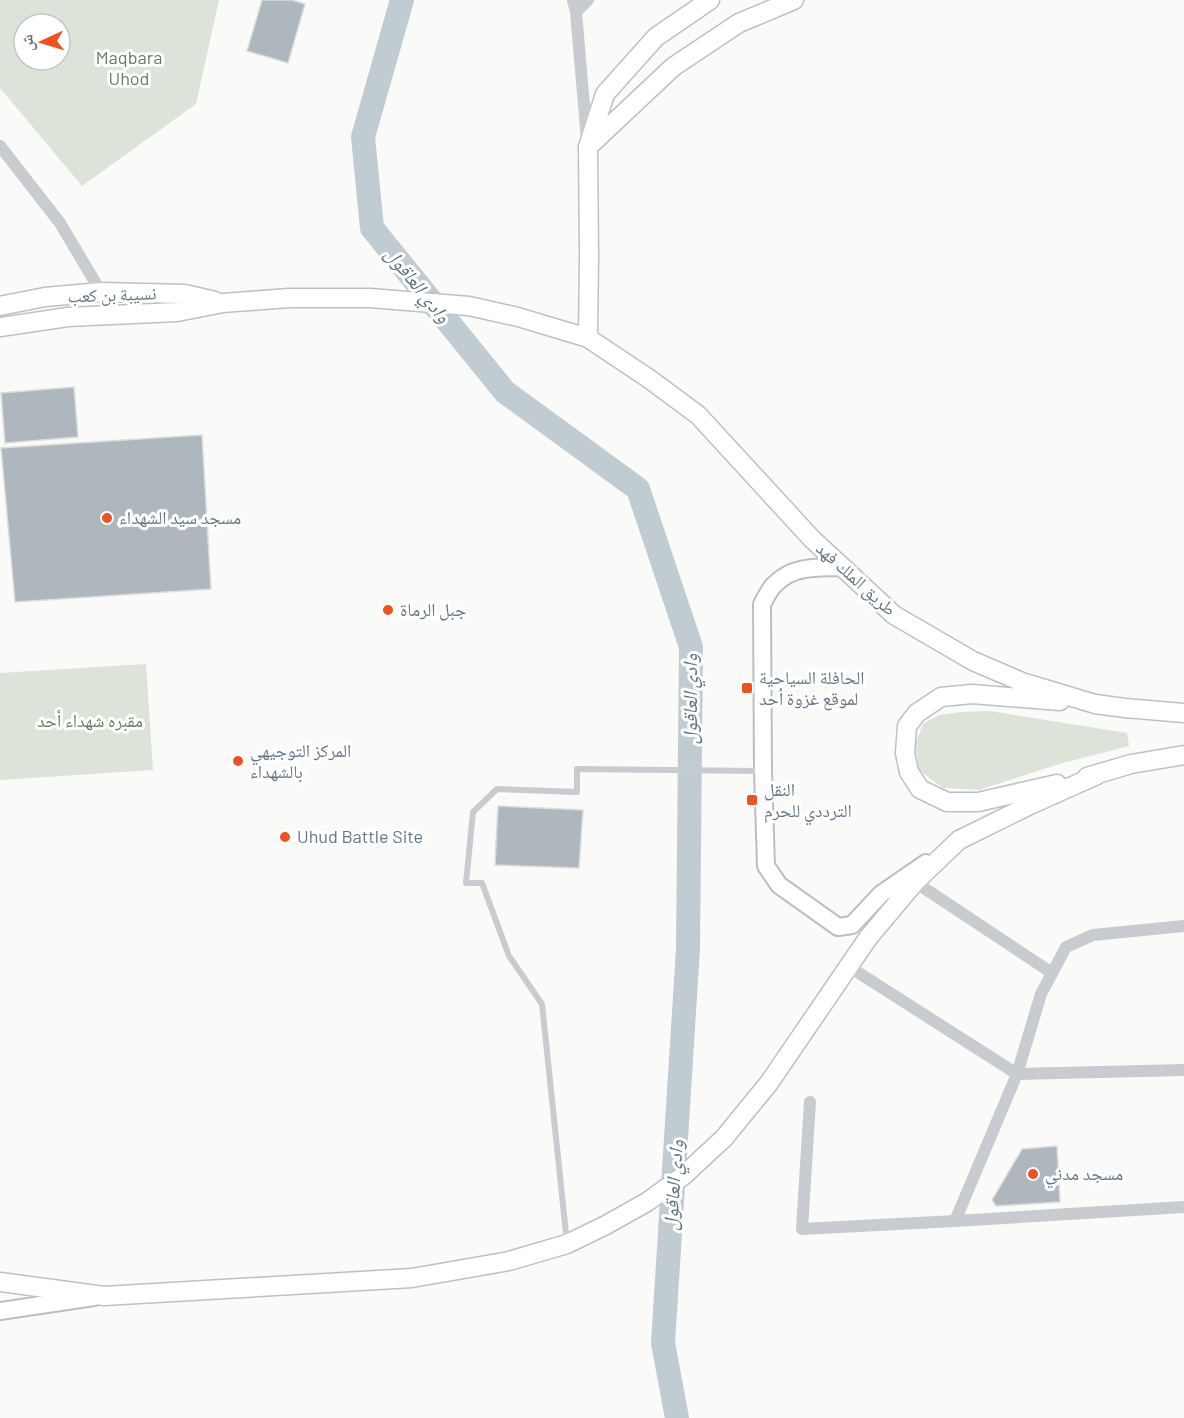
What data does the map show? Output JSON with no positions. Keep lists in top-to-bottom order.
{
  "streets": {
    "main road": ["نسيبة بن كعب", "طريق الملك فهد"]
  },
  "crossings": [
    ["نسيبة بن كعب", "طريق الملك فهد"]
  ],
  "water": ["وادي العاقول"],
  "parks": ["Maqbara Uhod", "مقبره شهداء أحد"],
  "places": {
    "other": [
      "مسجد سيد الشهداء",
      "جبل الرماة",
      "المركز التوجيهي بالشهداء",
      "Uhud Battle Site",
      "مسجد مدني"
    ],
    "transit": ["الحافلة السياحية لموقع غزوة أحد", "النقل الترددي للحرم"]
  },
  "north": "left"
}
